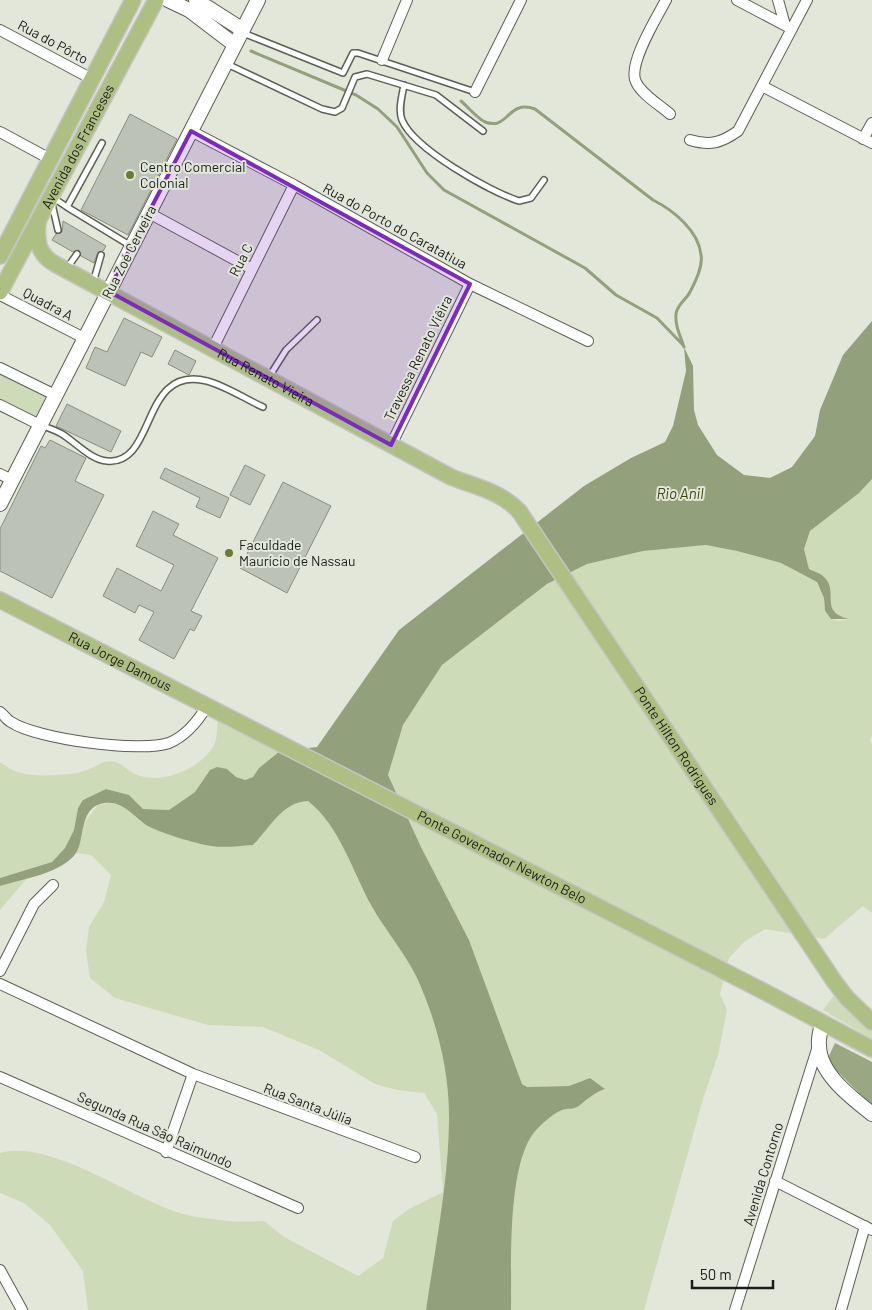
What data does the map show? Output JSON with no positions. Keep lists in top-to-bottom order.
{
  "streets": {
    "main road": [
      "Avenida dos Franceses",
      "Rua Renato Vieira",
      "Rua Jorge Damous",
      "Ponte Hilton Rodrigues",
      "Ponte Governador Newton Belo"
    ],
    "street": [
      "Rua do Pôrto",
      "Rua do Porto do Caratatiua",
      "Rua Zoé Cerveira",
      "Rua C",
      "Quadra A",
      "Travessa Renato Viêira",
      "Rua Santa Júlia",
      "Segunda Rua São Raimundo",
      "Avenida Contorno"
    ]
  },
  "crossings": [
    ["Rua do Pôrto", "Avenida dos Franceses"],
    ["Avenida dos Franceses", "Quadra A"],
    ["Avenida dos Franceses", "Rua Renato Vieira"],
    ["Rua do Porto do Caratatiua", "Rua Zoé Cerveira"],
    ["Rua do Porto do Caratatiua", "Rua C"],
    ["Rua do Porto do Caratatiua", "Travessa Renato Viêira"],
    ["Rua Zoé Cerveira", "Quadra A"],
    ["Rua Zoé Cerveira", "Rua Renato Vieira"],
    ["Rua C", "Rua Renato Vieira"],
    ["Travessa Renato Viêira", "Rua Renato Vieira"],
    ["Rua Renato Vieira", "Ponte Hilton Rodrigues"],
    ["Rua Jorge Damous", "Ponte Governador Newton Belo"]
  ],
  "water": ["Rio Anil"],
  "places": ["Centro Comercial Colonial", "Faculdade Maurício de Nassau"],
  "scale_bar": "50 m"
}
